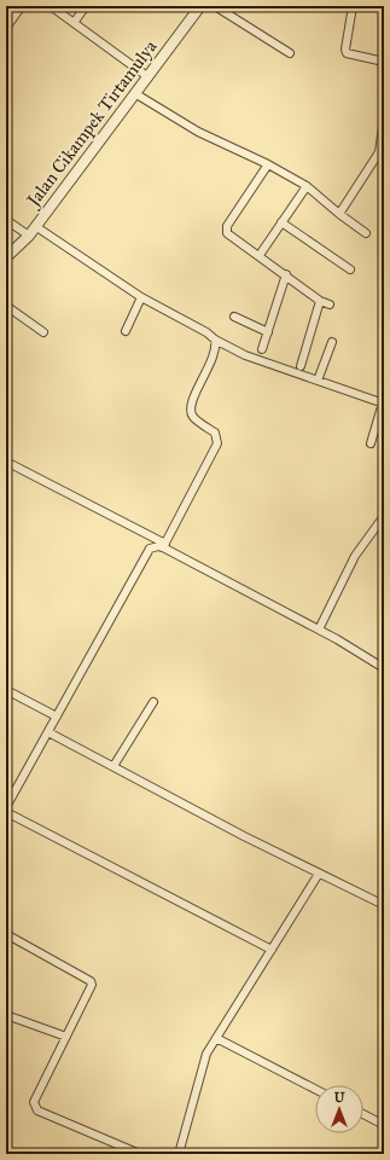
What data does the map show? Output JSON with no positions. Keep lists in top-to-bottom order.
{
  "streets": {
    "street": ["Jalan Cikampek Tirtamulya"]
  },
  "north": "top"
}
